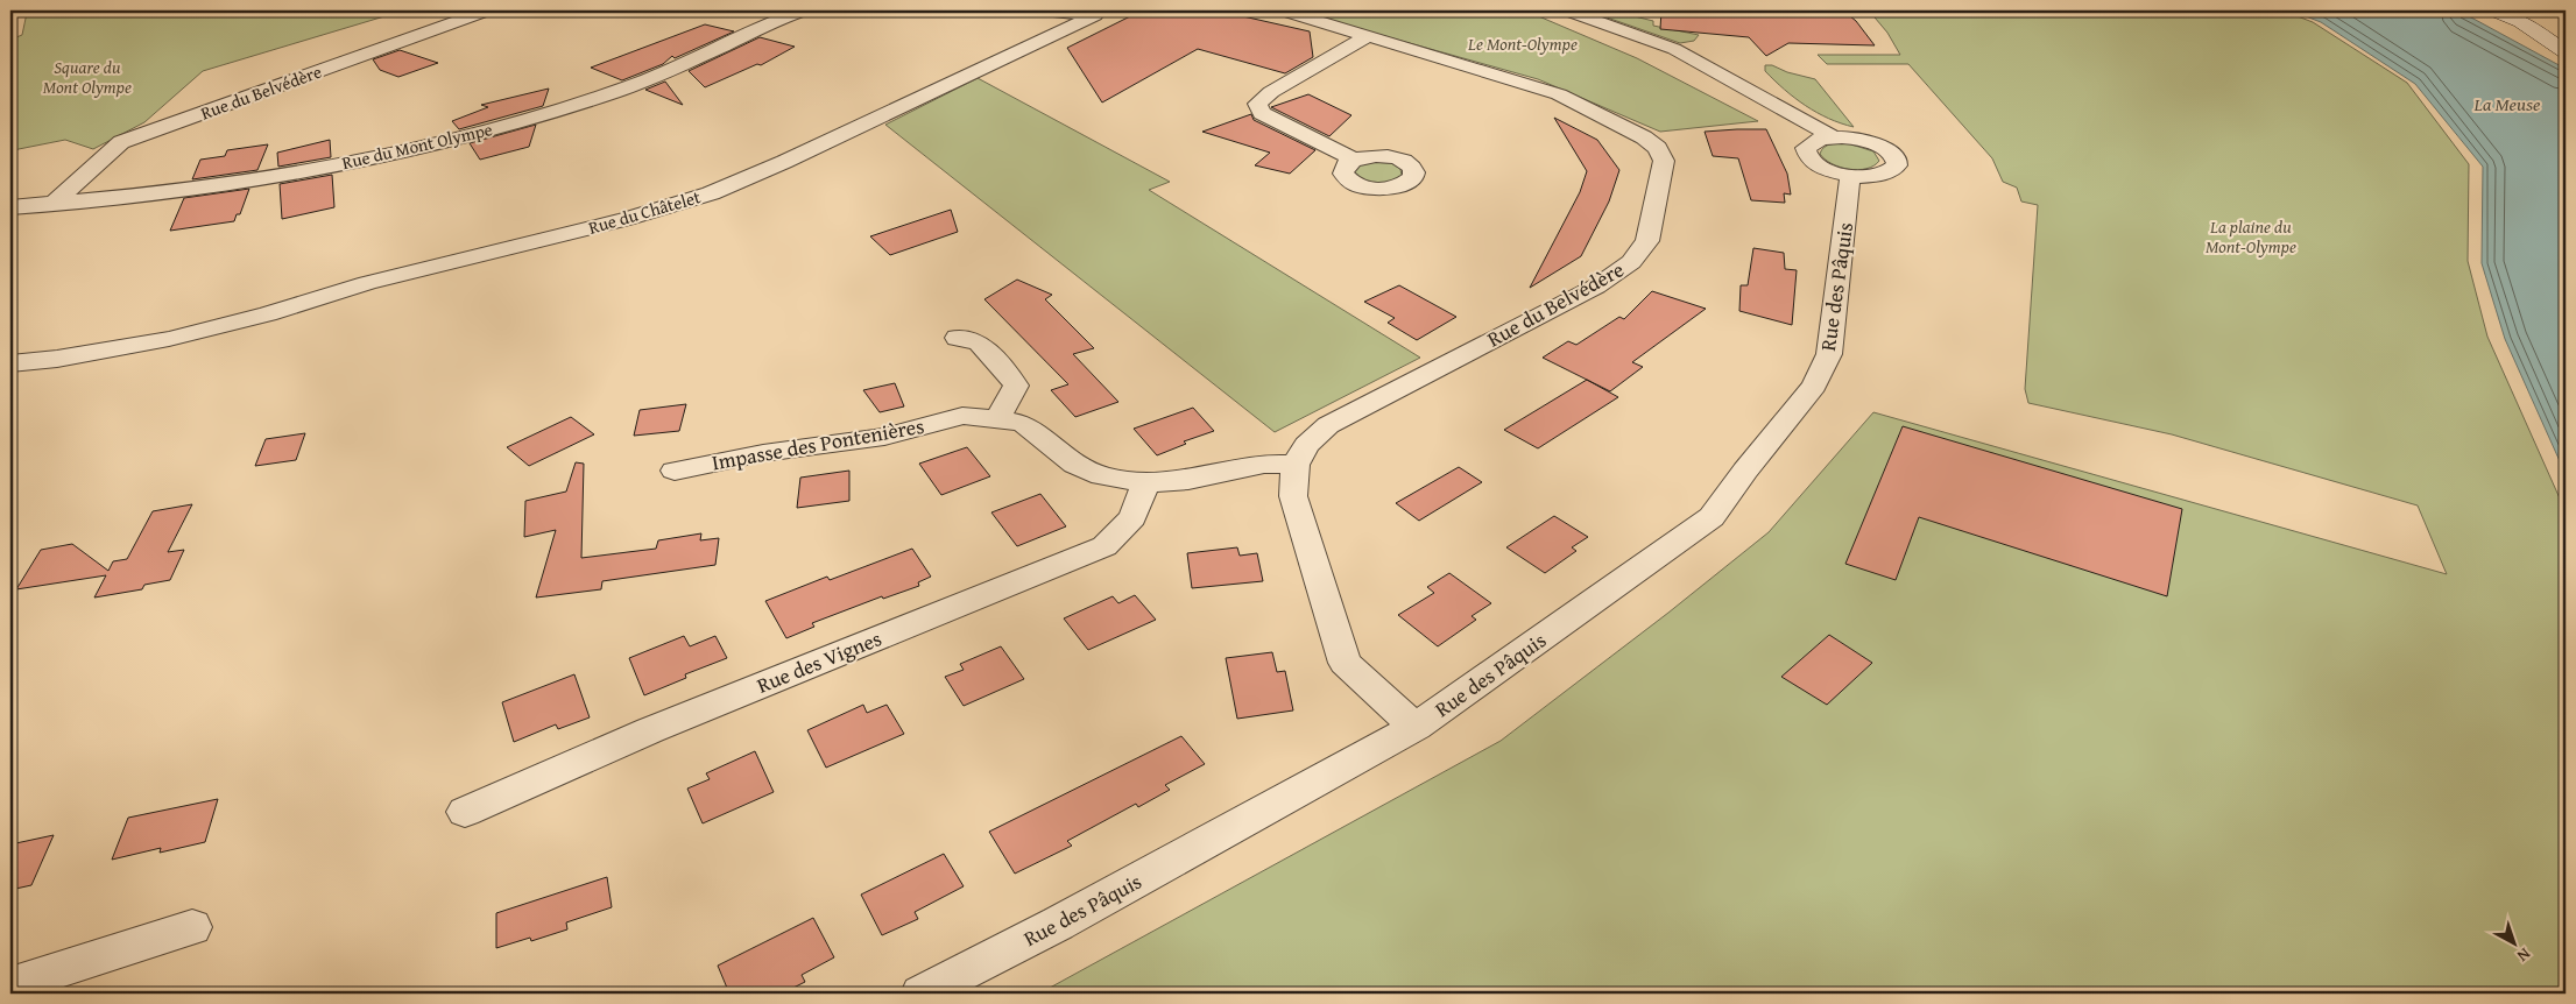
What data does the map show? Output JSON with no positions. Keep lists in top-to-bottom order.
{
  "streets": {
    "street": [
      "Rue du Belvédère",
      "Rue du Mont Olympe",
      "Rue du Châtelet",
      "Rue des Pâquis",
      "Impasse des Pontenières",
      "Rue des Vignes"
    ]
  },
  "crossings": [
    ["Rue du Belvédère", "Rue du Mont Olympe"],
    ["Rue du Belvédère", "Rue des Pâquis"],
    ["Rue du Belvédère", "Impasse des Pontenières"],
    ["Impasse des Pontenières", "Rue des Vignes"]
  ],
  "water": ["La Meuse"],
  "parks": ["Le Mont-Olympe", "Square du Mont Olympe", "La plaine du Mont-Olympe"],
  "north": "bottom right"
}
